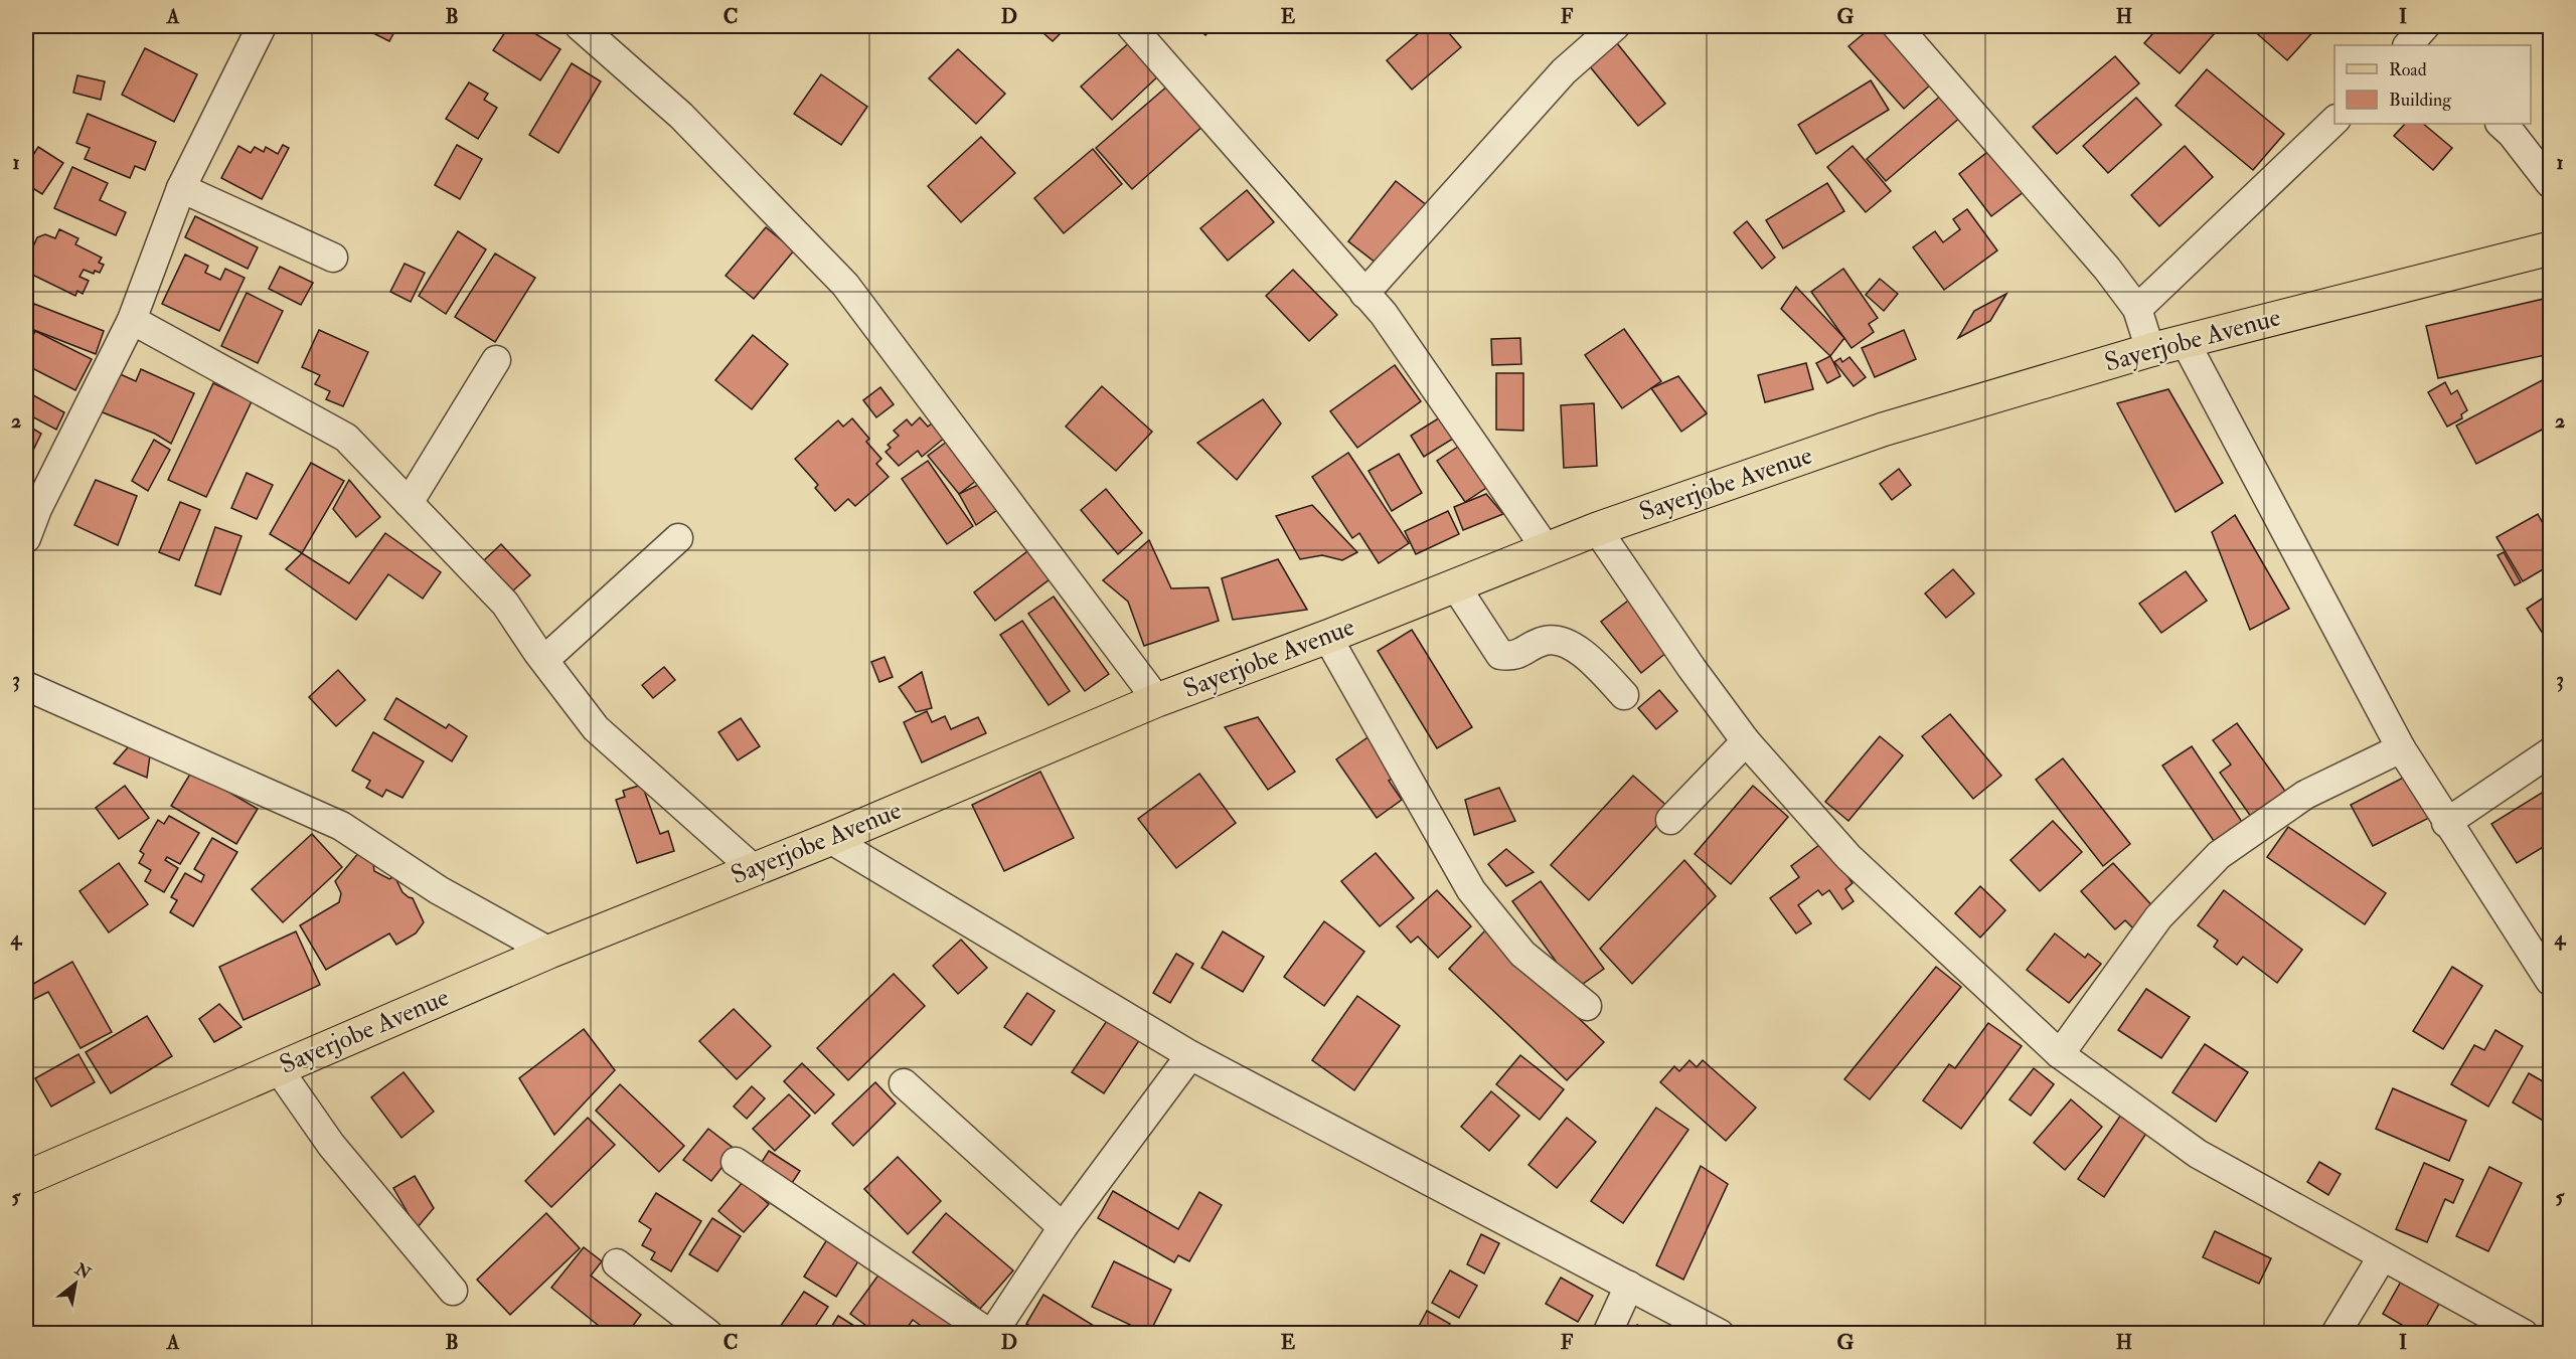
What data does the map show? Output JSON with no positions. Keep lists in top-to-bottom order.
{
  "streets": {
    "main road": ["Sayerjobe Avenue"]
  },
  "legend": ["Road", "Building"],
  "north": "top right",
  "grid": {
    "columns": [
      "A",
      "B",
      "C",
      "D",
      "E",
      "F",
      "G",
      "H",
      "I"
    ],
    "rows": [
      "1",
      "2",
      "3",
      "4",
      "5"
    ]
  }
}
